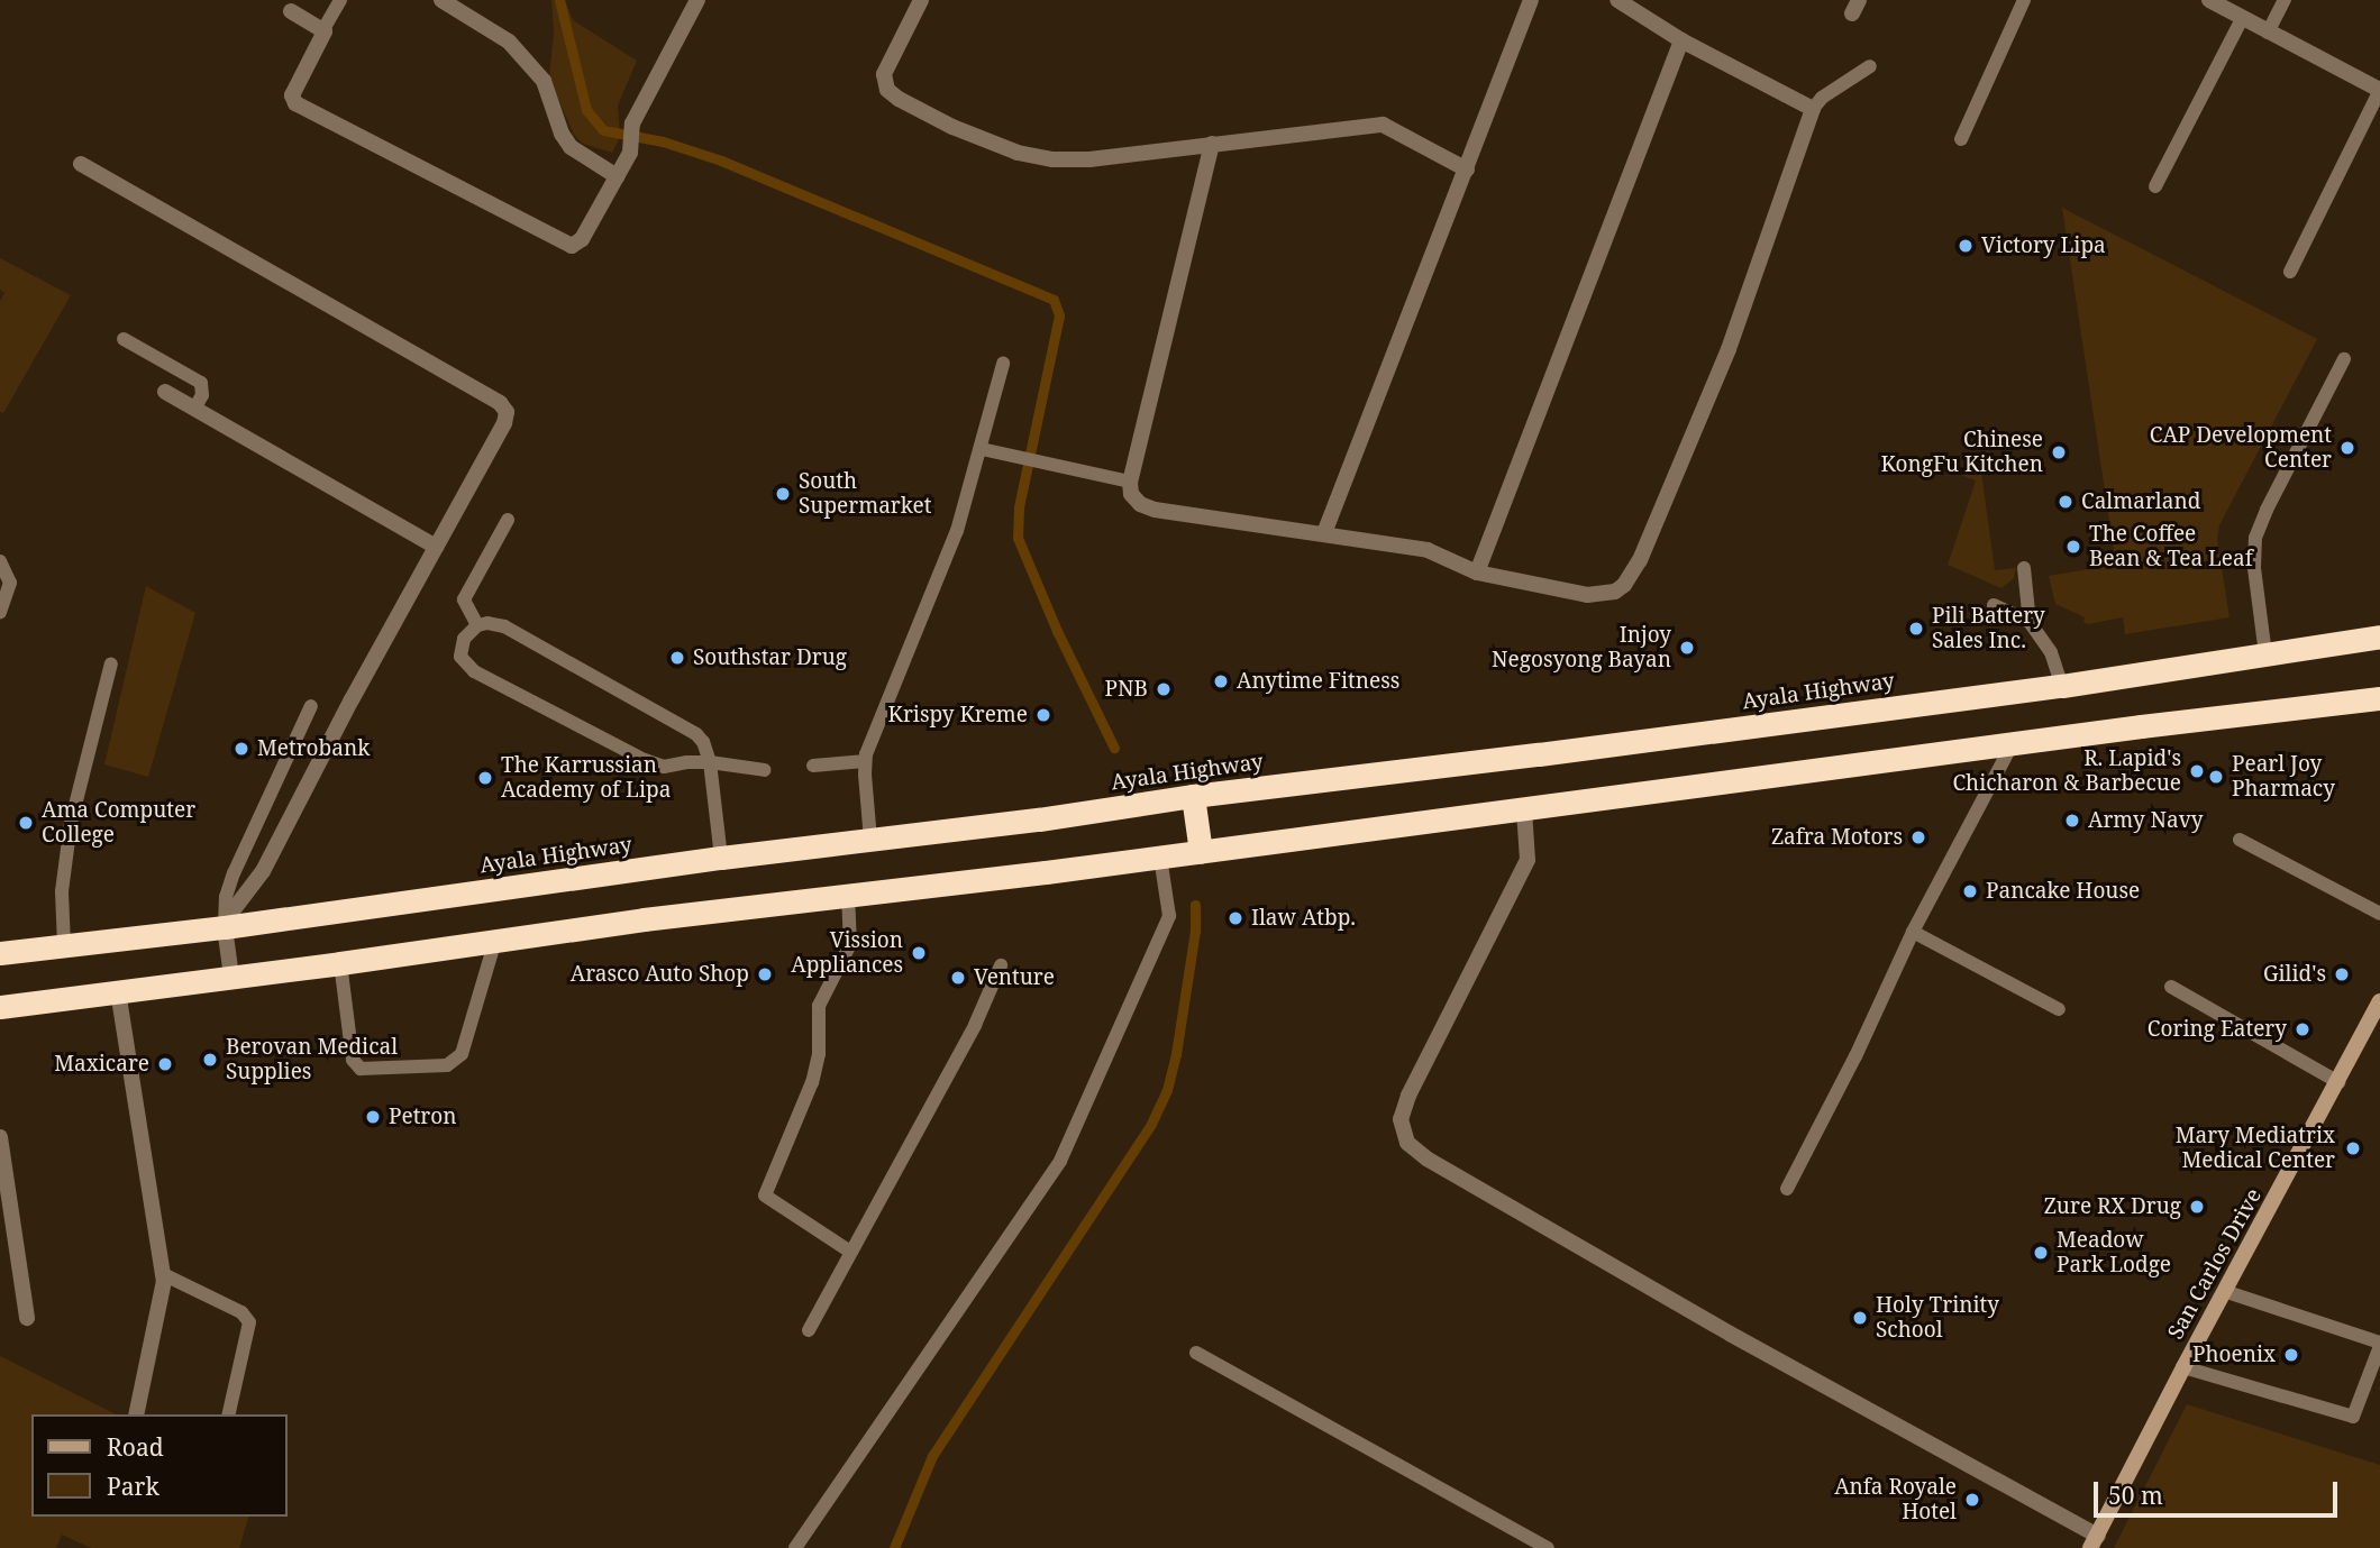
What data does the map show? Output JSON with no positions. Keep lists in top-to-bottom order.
{
  "streets": {
    "highway": ["Ayala Highway"],
    "street": ["San Carlos Drive"]
  },
  "places": [
    "Victory Lipa",
    "CAP Development Center",
    "Chinese KongFu Kitchen",
    "South Supermarket",
    "Calmarland",
    "The Coffee Bean & Tea Leaf",
    "Pili Battery Sales Inc.",
    "Injoy Negosyong Bayan",
    "Southstar Drug",
    "Anytime Fitness",
    "PNB",
    "Krispy Kreme",
    "Metrobank",
    "R. Lapid's Chicharon & Barbecue",
    "Pearl Joy Pharmacy",
    "The Karrussian Academy of Lipa",
    "Army Navy",
    "Ama Computer College",
    "Zafra Motors",
    "Pancake House",
    "Ilaw Atbp.",
    "Vission Appliances",
    "Arasco Auto Shop",
    "Gilid's",
    "Venture",
    "Coring Eatery",
    "Berovan Medical Supplies",
    "Maxicare",
    "Petron",
    "Mary Mediatrix Medical Center",
    "Zure RX Drug",
    "Meadow Park Lodge",
    "Holy Trinity School",
    "Phoenix",
    "Anfa Royale Hotel"
  ],
  "legend": ["Road", "Park"],
  "scale_bar": "50 m"
}
